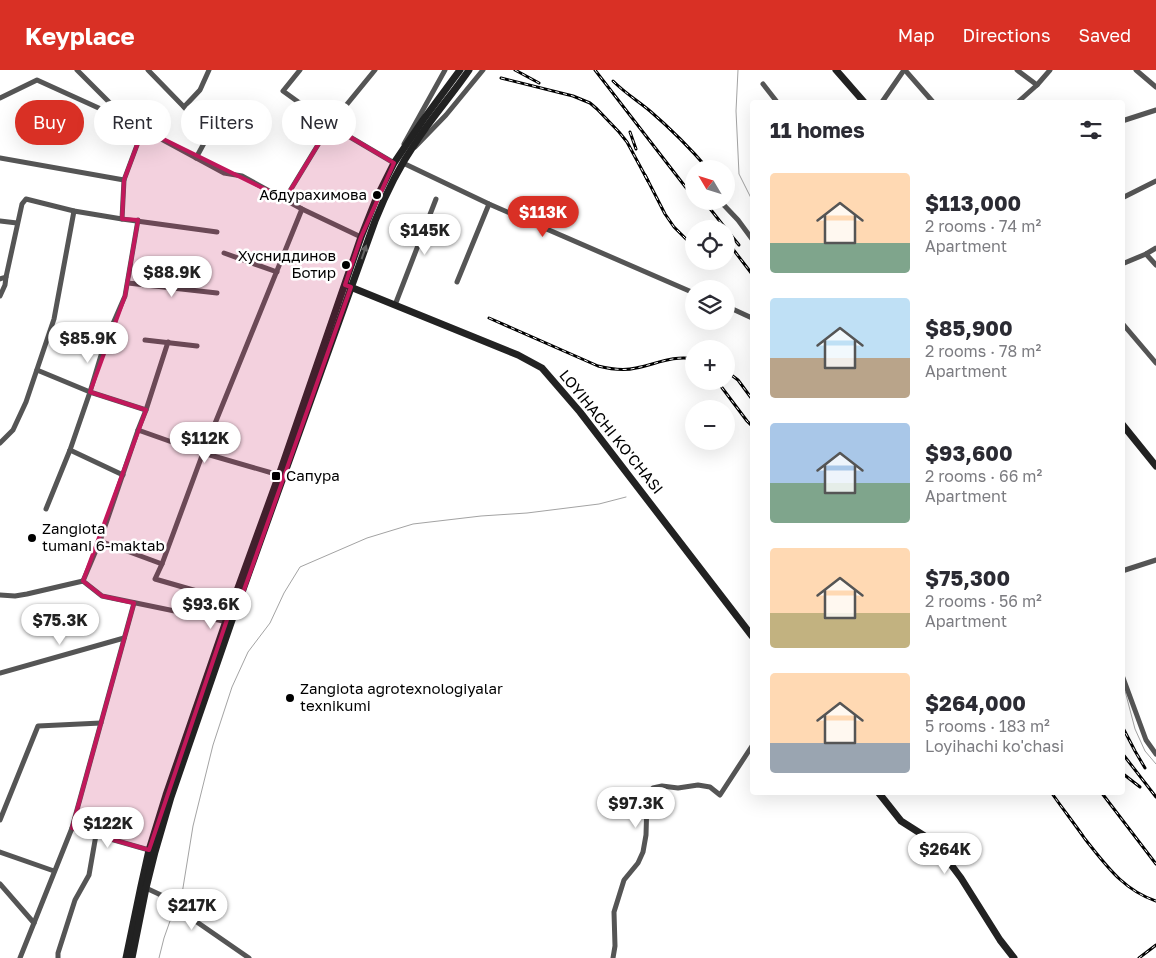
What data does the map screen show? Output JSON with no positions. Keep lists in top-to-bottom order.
{
  "streets": {
    "main road": ["LOYIHACHI KO'CHASI"]
  },
  "places": {
    "other": [
      "Абдурахимова",
      "Хусниддинов Ботир",
      "Zangiota tumani 6-maktab",
      "Zangiota agrotexnologiyalar texnikumi"
    ],
    "transit": ["Сапура"]
  },
  "north": "top left",
  "page": {
    "header": "Keyplace",
    "nav": ["Map", "Directions", "Saved"],
    "chip": [
      "Buy",
      "Rent",
      "Filters",
      "New"
    ],
    "heading": "11 homes",
    "map_buttons": ["+", "−"],
    "list": [
      {
        "name": "$113,000",
        "note": "2 rooms · 74 m² · Apartment"
      },
      {
        "name": "$85,900",
        "note": "2 rooms · 78 m² · Apartment"
      },
      {
        "name": "$93,600",
        "note": "2 rooms · 66 m² · Apartment"
      },
      {
        "name": "$75,300",
        "note": "2 rooms · 56 m² · Apartment"
      },
      {
        "name": "$264,000",
        "note": "5 rooms · 183 m² · Loyihachi ko'chasi"
      }
    ],
    "price": [
      "$113K",
      "$145K",
      "$88.9K",
      "$85.9K",
      "$112K",
      "$93.6K",
      "$75.3K",
      "$97.3K",
      "$122K",
      "$264K",
      "$217K"
    ]
  }
}
